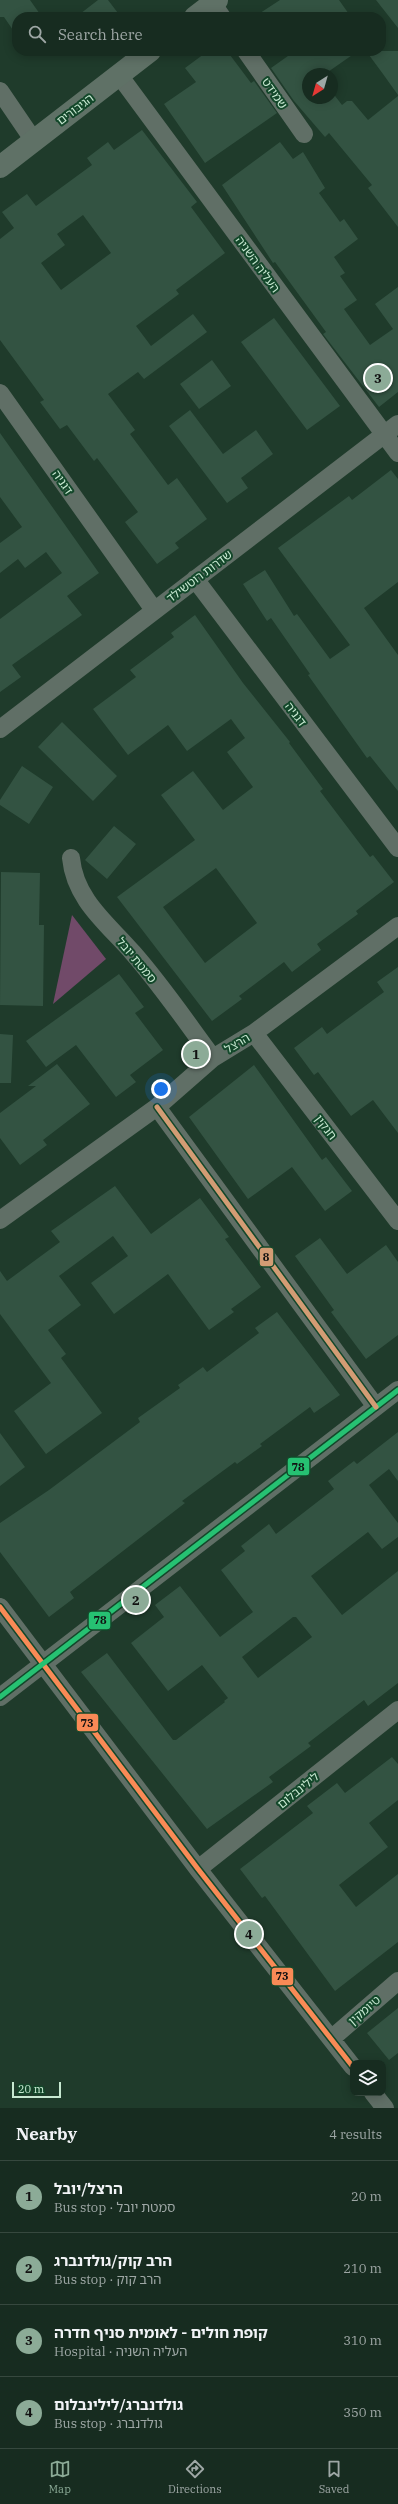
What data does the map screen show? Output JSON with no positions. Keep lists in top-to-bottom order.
{
  "streets": {
    "street": [
      "שמידט",
      "הגיבורים",
      "העליה השניה",
      "דגניה",
      "שדרות רוטשילד",
      "סמטת יובל",
      "הרצל",
      "חנקין",
      "לילינבלום",
      "טיומקין"
    ]
  },
  "crossings": [
    ["הגיבורים", "העליה השניה"],
    ["העליה השניה", "שדרות רוטשילד"],
    ["דגניה", "שדרות רוטשילד"],
    ["סמטת יובל", "הרצל"],
    ["הרצל", "חנקין"]
  ],
  "lines": ["transit line 8", "transit line 78", "transit line 73"],
  "scale_bar": "20 m",
  "north": "bottom left",
  "page": {
    "search": "Search here",
    "pins": [
      "3",
      "1",
      "2",
      "4"
    ],
    "scale": "20 m",
    "heading": ["Nearby", "4 results"],
    "list": [
      {
        "mark": "1",
        "name": "הרצל/יובל",
        "note": "Bus stop · סמטת יובל",
        "value": "20 m"
      },
      {
        "mark": "2",
        "name": "הרב קוק/גולדנברג",
        "note": "Bus stop · הרב קוק",
        "value": "210 m"
      },
      {
        "mark": "3",
        "name": "קופת חולים - לאומית סניף חדרה",
        "note": "Hospital · העליה השניה",
        "value": "310 m"
      },
      {
        "mark": "4",
        "name": "גולדנברג/לילינבלום",
        "note": "Bus stop · גולדנברג",
        "value": "350 m"
      }
    ],
    "nav": ["Map", "Directions", "Saved"]
  }
}
